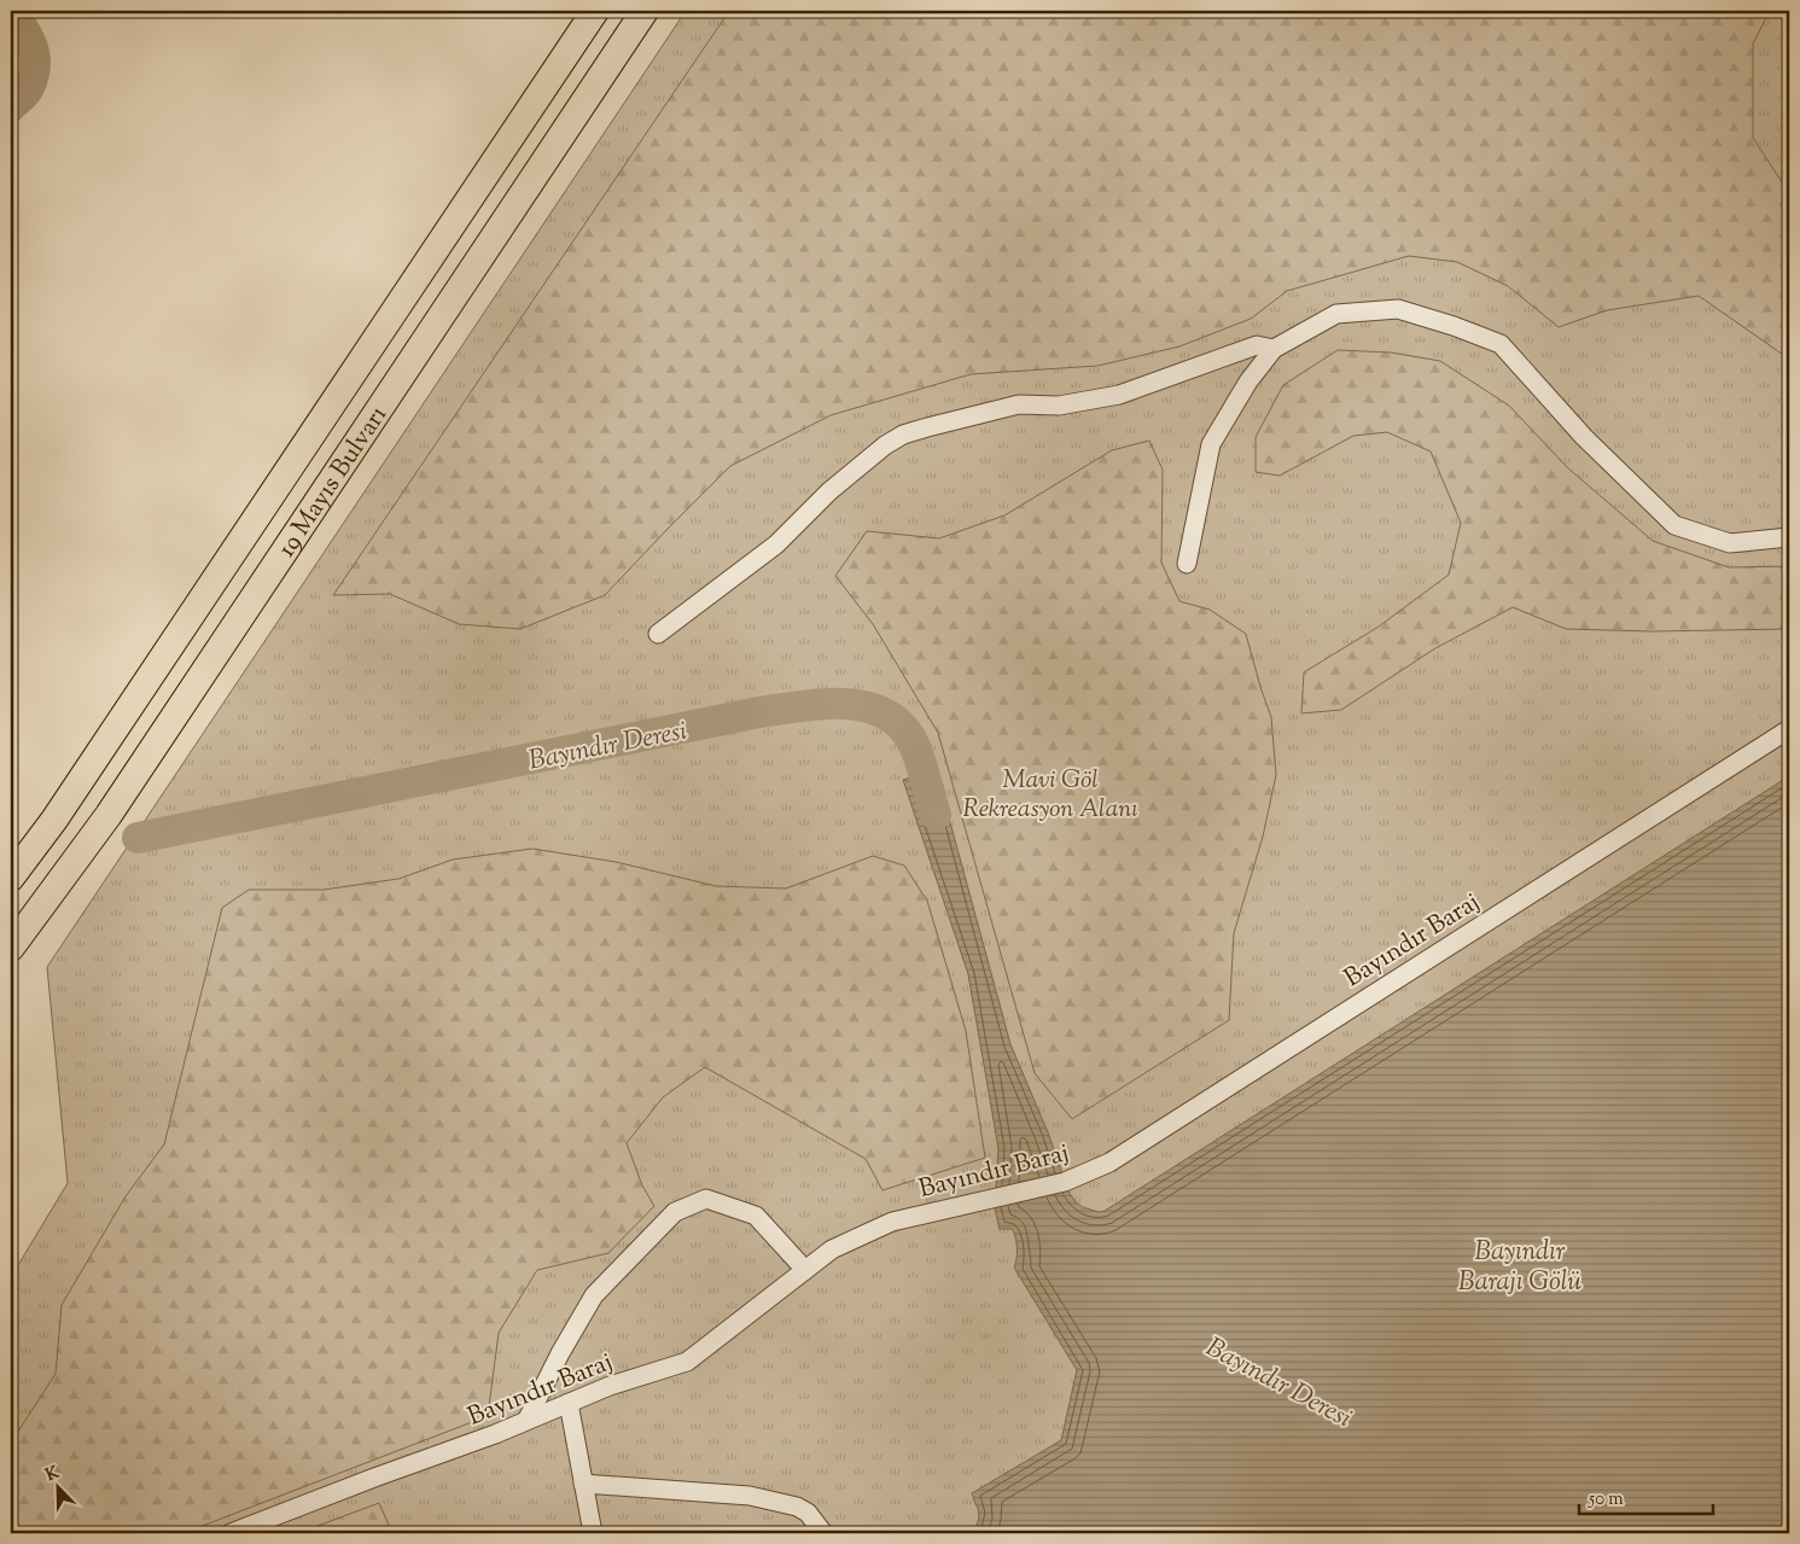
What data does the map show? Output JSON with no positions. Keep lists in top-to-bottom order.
{
  "streets": {
    "highway": ["19 Mayıs Bulvarı"],
    "lane": ["Bayındır Baraj"]
  },
  "water": ["Bayındır Deresi", "Bayındır Barajı Gölü"],
  "parks": ["Mavi Göl Rekreasyon Alanı"],
  "scale_bar": "50 m",
  "north": "top left"
}
